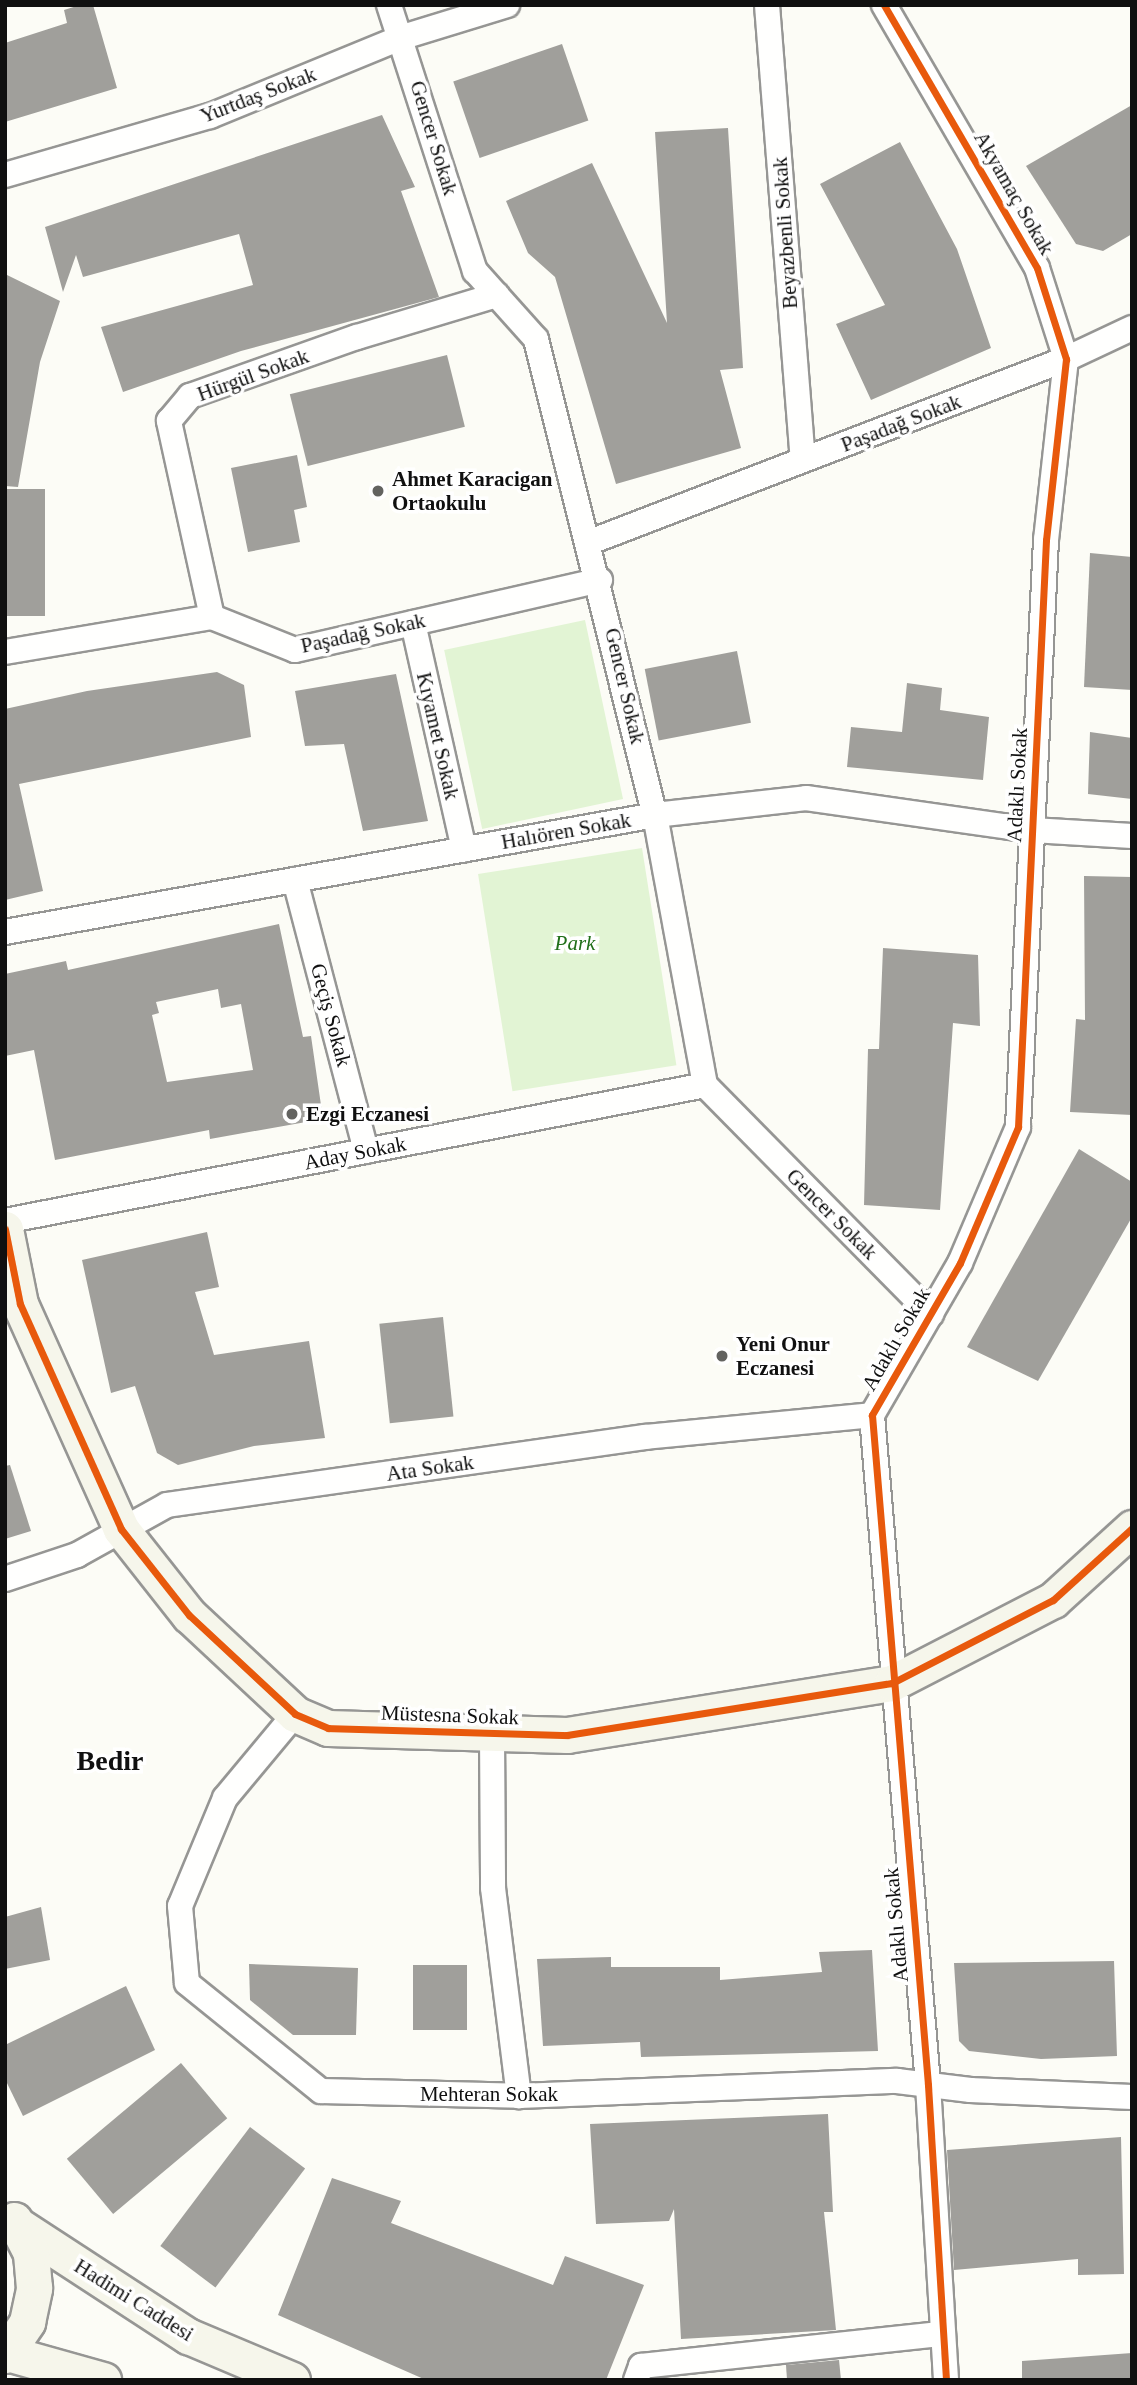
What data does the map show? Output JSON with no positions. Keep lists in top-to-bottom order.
{
  "streets": {
    "street": [
      "Yurtdaş Sokak",
      "Gencer Sokak",
      "Akyamaç Sokak",
      "Beyazbenli Sokak",
      "Hürgül Sokak",
      "Paşadağ Sokak",
      "Kıyamet Sokak",
      "Adaklı Sokak",
      "Halıören Sokak",
      "Geçiş Sokak",
      "Aday Sokak",
      "Ata Sokak",
      "Müstesna Sokak",
      "Mehteran Sokak",
      "Hadimi Caddesi"
    ]
  },
  "crossings": [
    ["Yurtdaş Sokak", "Gencer Sokak"],
    ["Gencer Sokak", "Hürgül Sokak"],
    ["Gencer Sokak", "Paşadağ Sokak"],
    ["Gencer Sokak", "Adaklı Sokak"],
    ["Gencer Sokak", "Halıören Sokak"],
    ["Gencer Sokak", "Aday Sokak"],
    ["Akyamaç Sokak", "Paşadağ Sokak"],
    ["Akyamaç Sokak", "Adaklı Sokak"],
    ["Beyazbenli Sokak", "Paşadağ Sokak"],
    ["Hürgül Sokak", "Paşadağ Sokak"],
    ["Paşadağ Sokak", "Kıyamet Sokak"],
    ["Kıyamet Sokak", "Halıören Sokak"],
    ["Adaklı Sokak", "Halıören Sokak"],
    ["Adaklı Sokak", "Ata Sokak"],
    ["Adaklı Sokak", "Müstesna Sokak"],
    ["Adaklı Sokak", "Mehteran Sokak"],
    ["Halıören Sokak", "Geçiş Sokak"],
    ["Geçiş Sokak", "Aday Sokak"],
    ["Ata Sokak", "Müstesna Sokak"],
    ["Müstesna Sokak", "Mehteran Sokak"]
  ],
  "districts": ["Bedir"],
  "parks": ["Park"],
  "places": ["Ahmet Karacigan Ortaokulu", "Ezgi Eczanesi", "Yeni Onur Eczanesi"]
}
